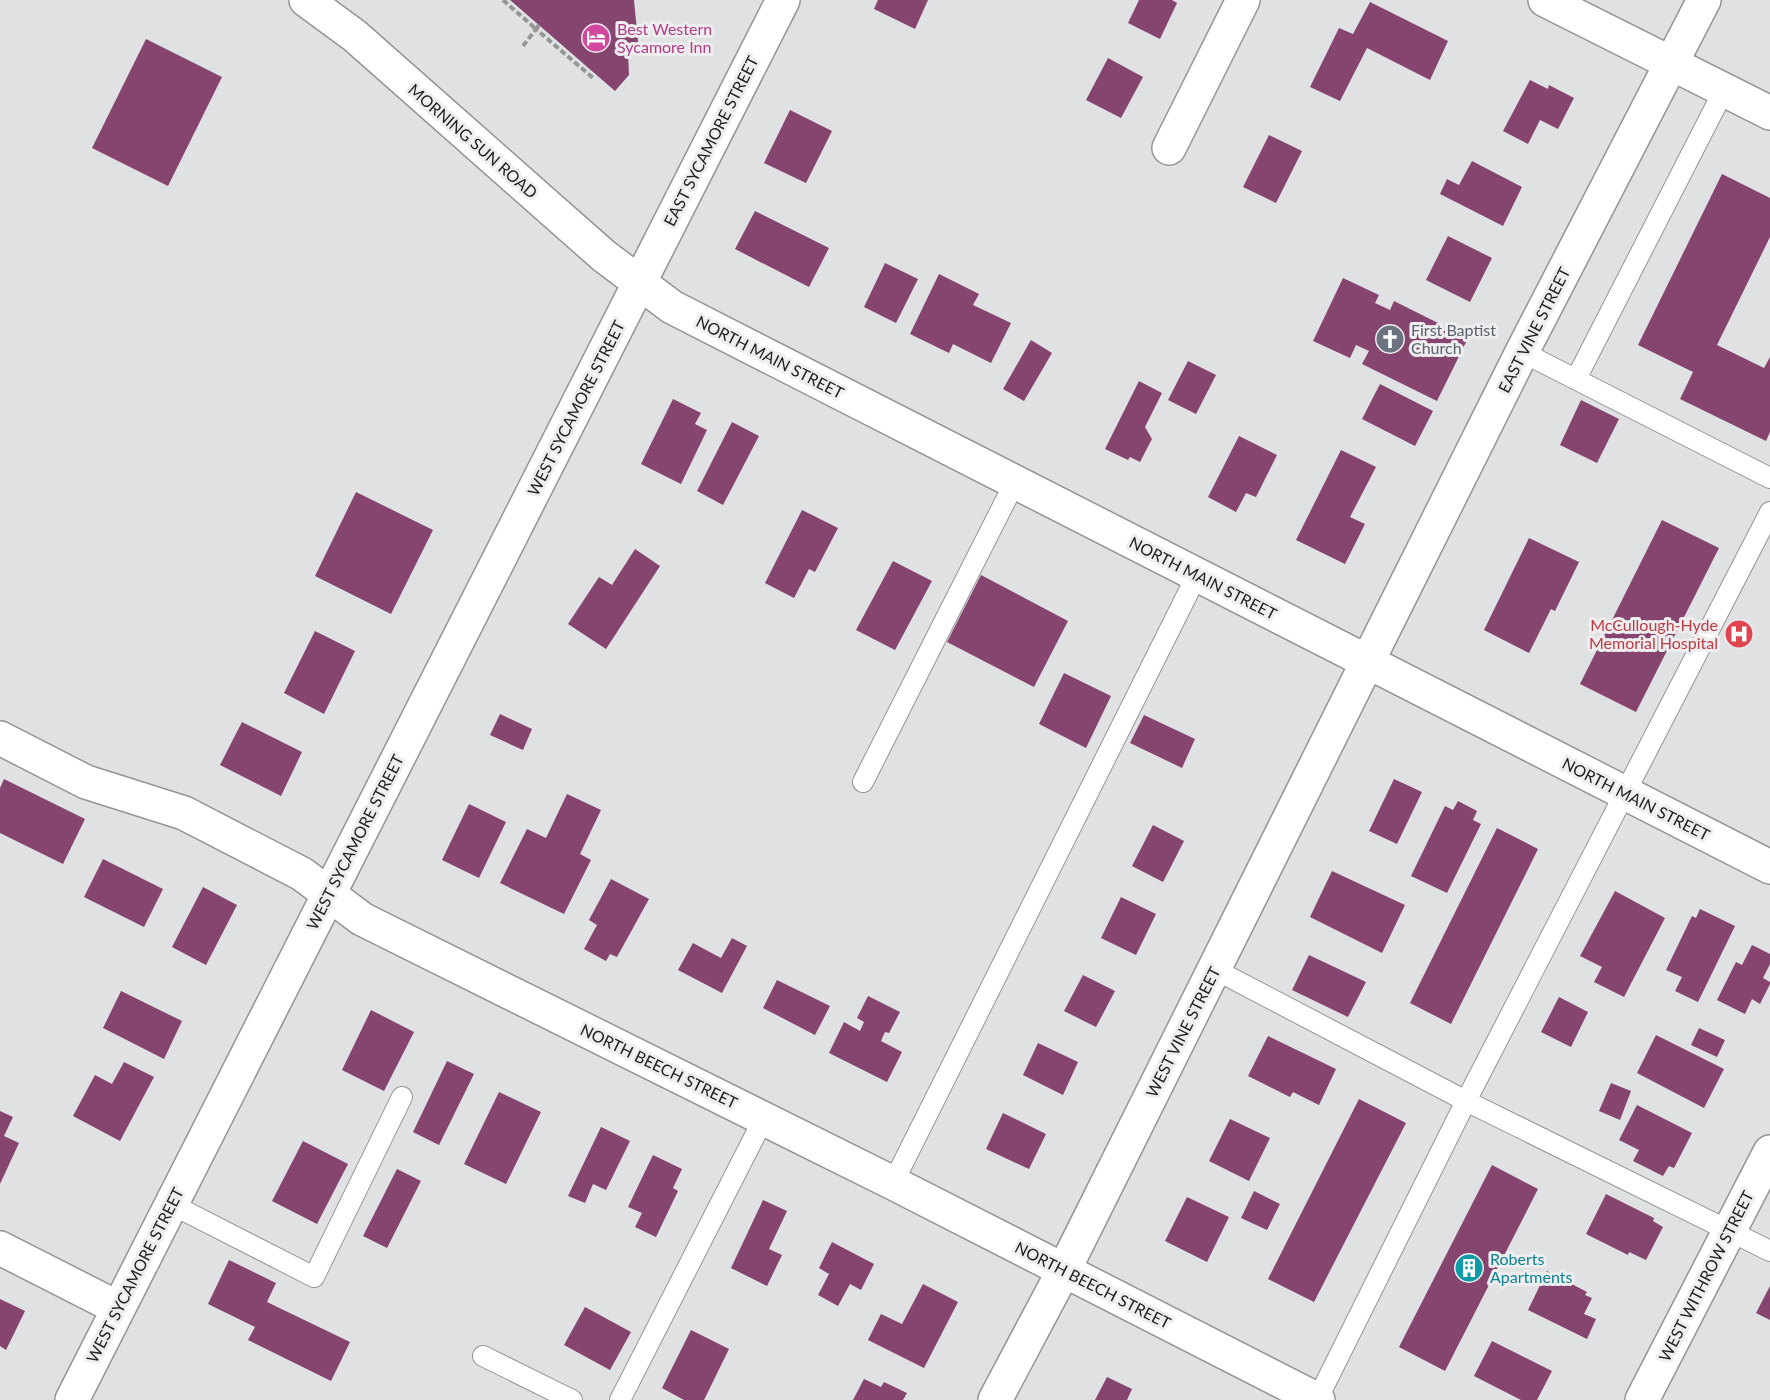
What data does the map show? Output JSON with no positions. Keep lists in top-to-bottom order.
{
  "streets": {
    "street": [
      "MORNING SUN ROAD",
      "EAST SYCAMORE STREET",
      "EAST VINE STREET",
      "NORTH MAIN STREET",
      "WEST SYCAMORE STREET",
      "WEST VINE STREET",
      "NORTH BEECH STREET",
      "WEST WITHROW STREET"
    ]
  },
  "crossings": [
    ["MORNING SUN ROAD", "EAST SYCAMORE STREET"],
    ["MORNING SUN ROAD", "NORTH MAIN STREET"],
    ["MORNING SUN ROAD", "WEST SYCAMORE STREET"],
    ["EAST SYCAMORE STREET", "NORTH MAIN STREET"],
    ["EAST SYCAMORE STREET", "WEST SYCAMORE STREET"],
    ["EAST VINE STREET", "NORTH MAIN STREET"],
    ["EAST VINE STREET", "WEST VINE STREET"],
    ["NORTH MAIN STREET", "WEST SYCAMORE STREET"],
    ["NORTH MAIN STREET", "WEST VINE STREET"],
    ["WEST SYCAMORE STREET", "NORTH BEECH STREET"],
    ["WEST VINE STREET", "NORTH BEECH STREET"]
  ],
  "places": {
    "hotel": ["Best Western Sycamore Inn"],
    "church": ["First Baptist Church"],
    "hospital": ["McCullough-Hyde Memorial Hospital"],
    "building": ["Roberts Apartments"]
  }
}
